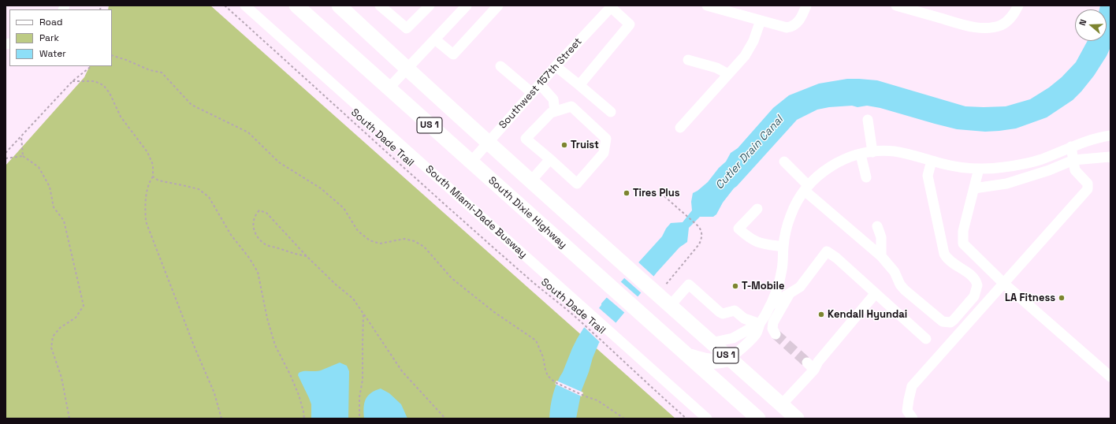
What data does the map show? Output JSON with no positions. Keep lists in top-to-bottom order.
{
  "streets": {
    "highway": ["US 1", "South Dixie Highway"],
    "street": ["Southwest 157th Street", "South Miami-Dade Busway"],
    "path": ["South Dade Trail"]
  },
  "crossings": [
    ["Southwest 157th Street", "US 1"],
    ["Southwest 157th Street", "South Dixie Highway"]
  ],
  "water": ["Cutler Drain Canal"],
  "places": [
    "Truist",
    "Tires Plus",
    "T-Mobile",
    "LA Fitness",
    "Kendall Hyundai"
  ],
  "legend": ["Road", "Park", "Water"],
  "north": "left"
}
